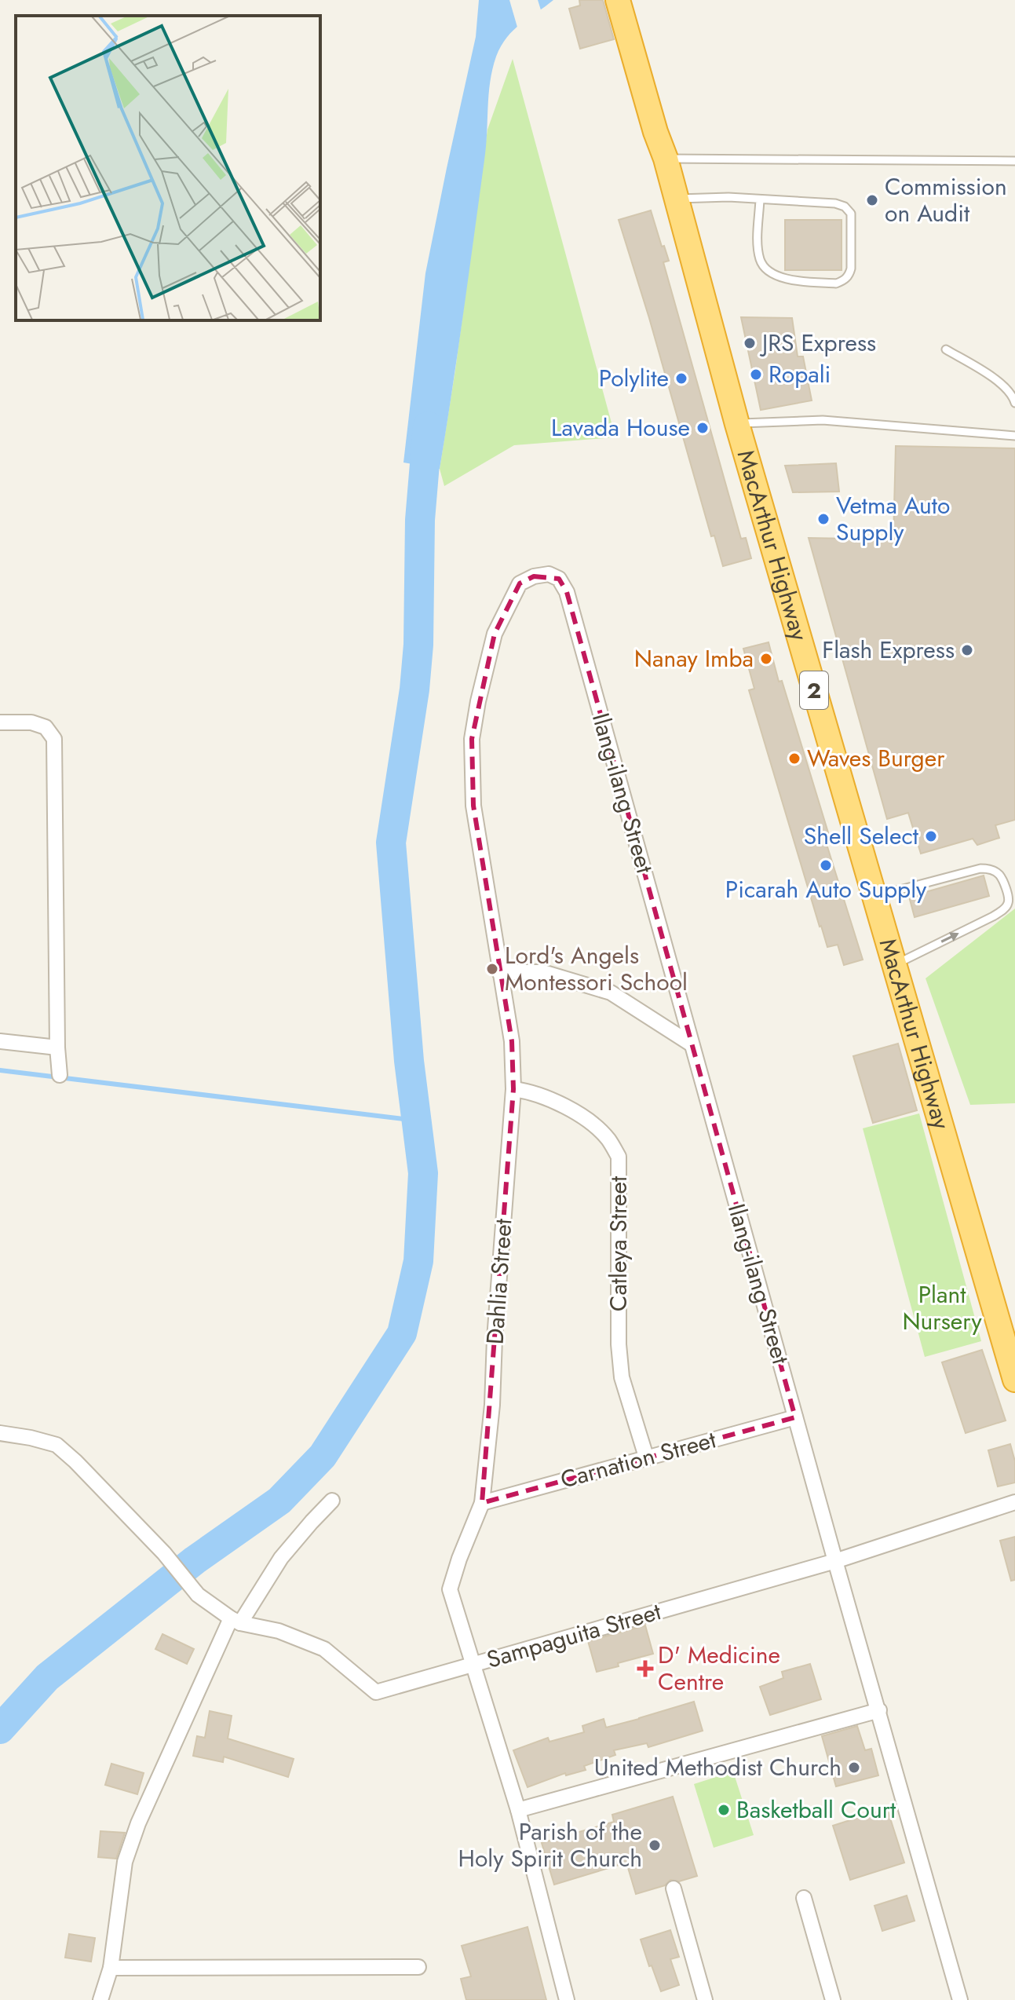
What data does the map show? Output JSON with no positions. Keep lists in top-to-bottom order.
{
  "streets": {
    "highway": ["MacArthur Highway", "2"],
    "street": [
      "Ilang-ilang Street",
      "Catleya Street",
      "Dahlia Street",
      "Carnation Street",
      "Sampaguita Street"
    ]
  },
  "crossings": [
    ["Ilang-ilang Street", "Dahlia Street"],
    ["Ilang-ilang Street", "Carnation Street"],
    ["Ilang-ilang Street", "Sampaguita Street"],
    ["Catleya Street", "Dahlia Street"],
    ["Catleya Street", "Carnation Street"],
    ["Dahlia Street", "Carnation Street"],
    ["Dahlia Street", "Sampaguita Street"]
  ],
  "parks": ["Plant Nursery"],
  "places": {
    "other": [
      "Commission on Audit",
      "JRS Express",
      "Ropali",
      "Polylite",
      "Lavada House",
      "Vetma Auto Supply",
      "Flash Express",
      "Nanay Imba",
      "Waves Burger",
      "Shell Select",
      "Picarah Auto Supply",
      "Lord's Angels Montessori School",
      "United Methodist Church",
      "Basketball Court",
      "Parish of the Holy Spirit Church"
    ],
    "health": ["D' Medicine Centre"]
  }
}
